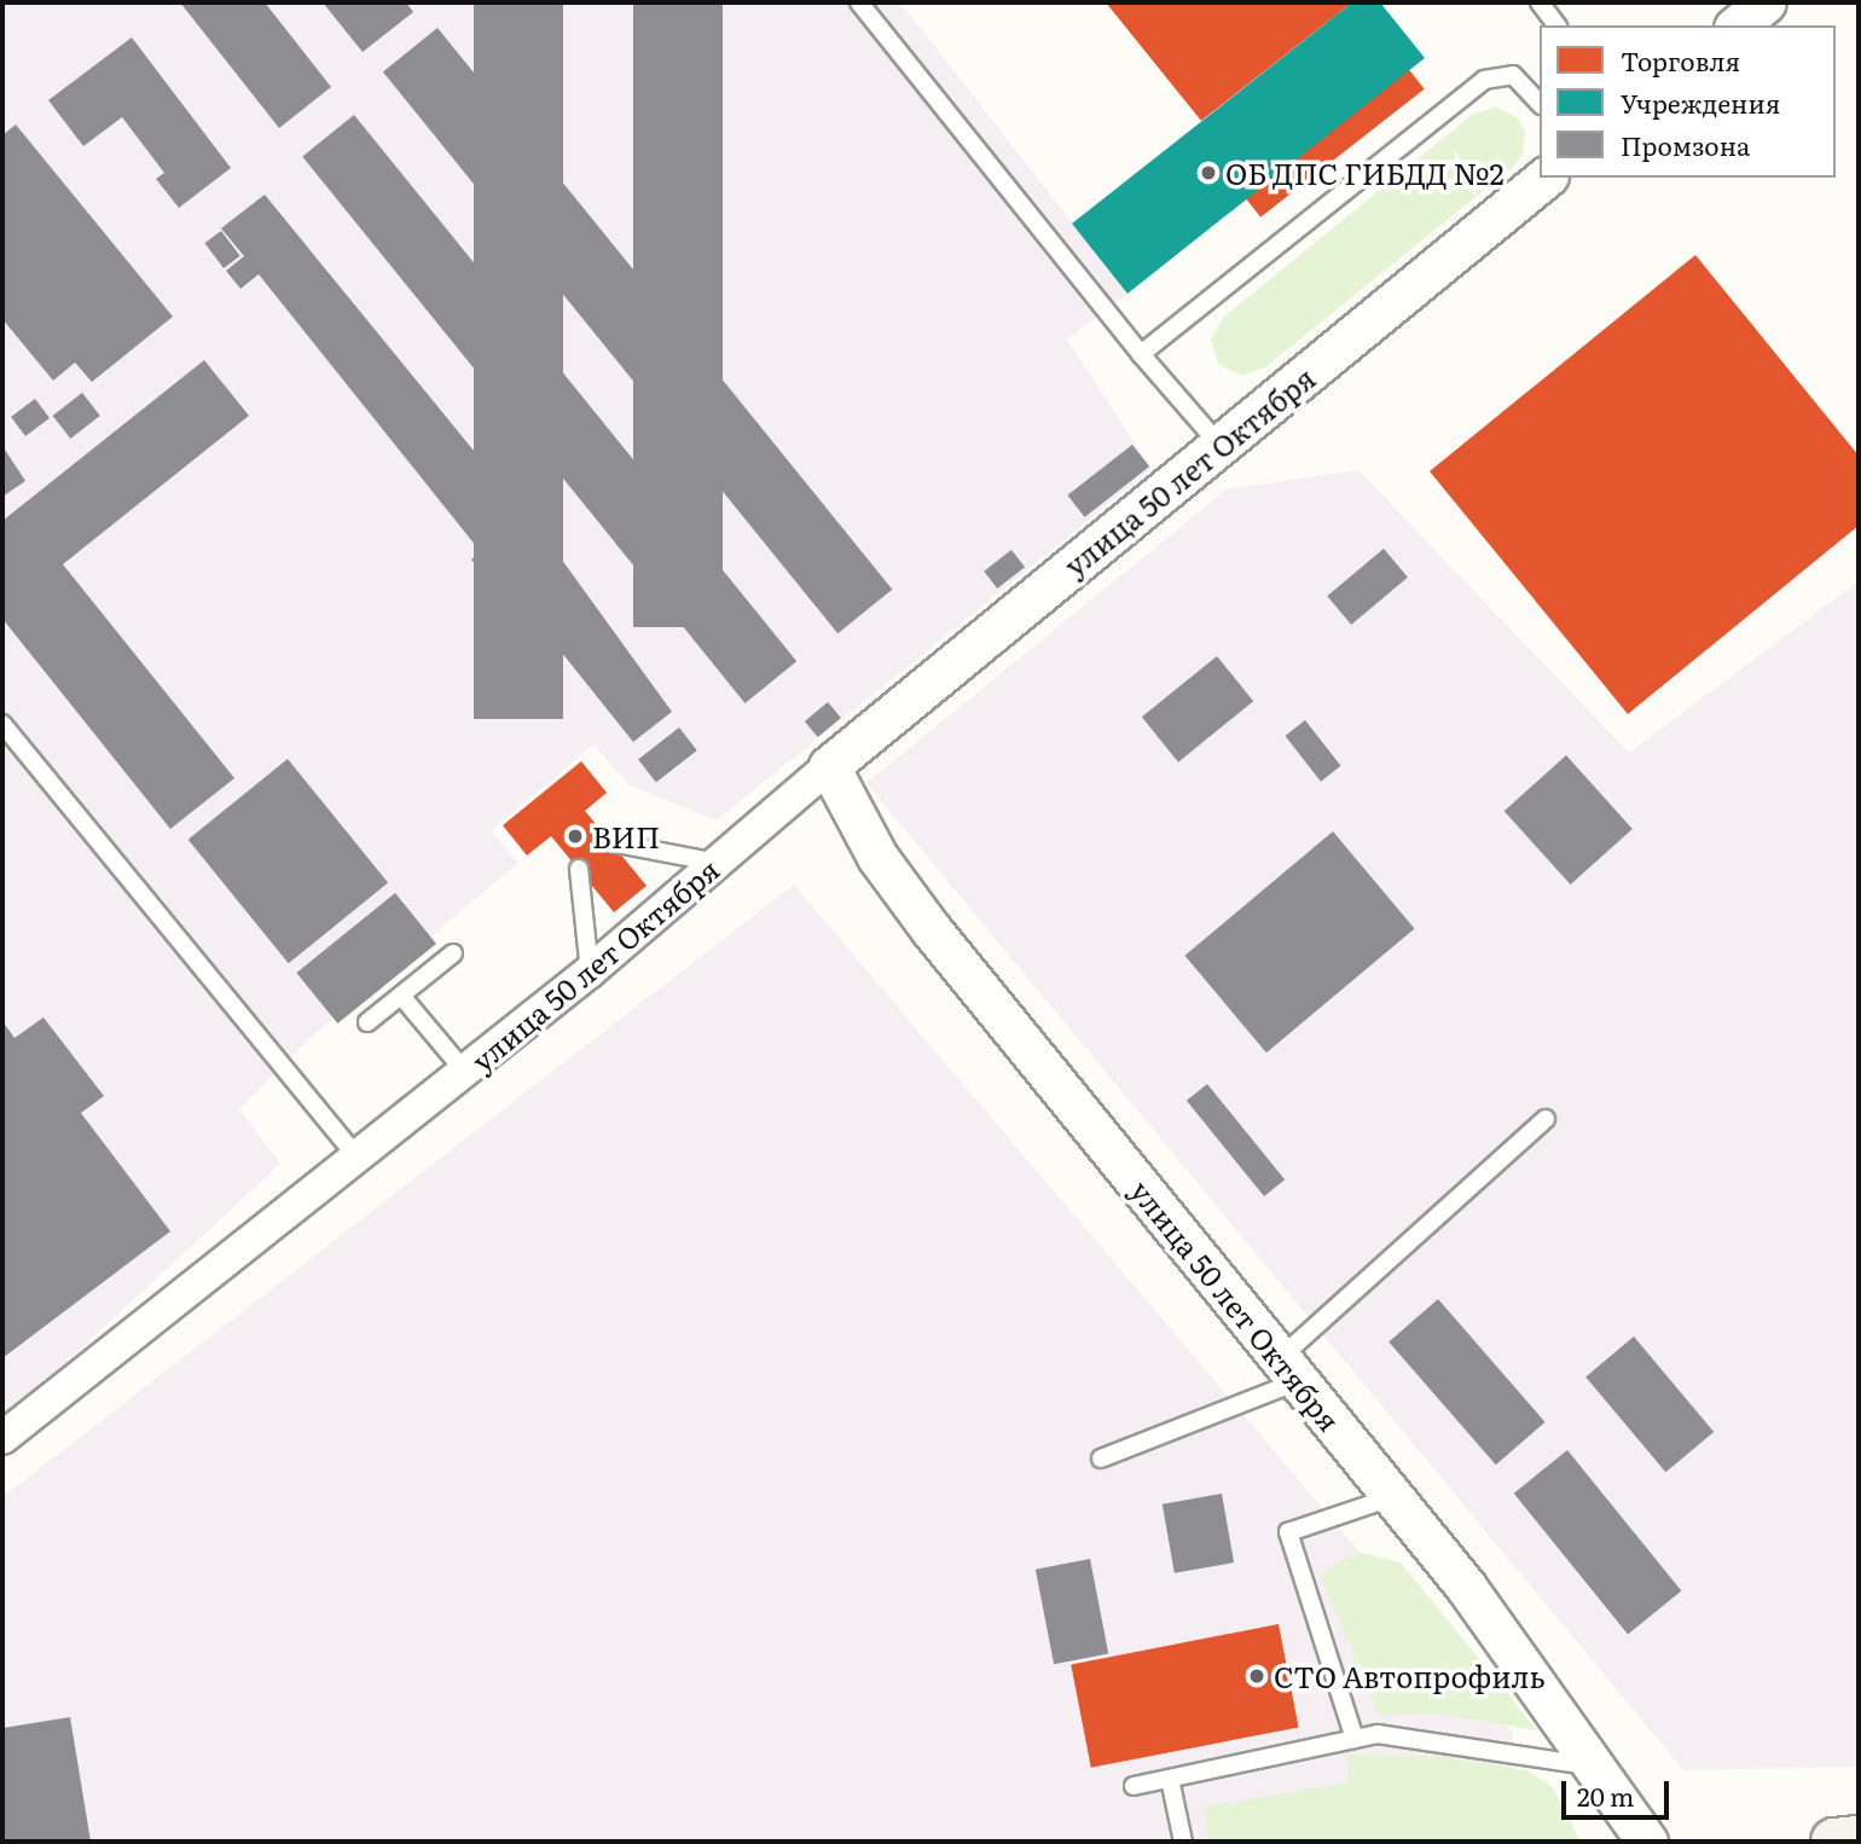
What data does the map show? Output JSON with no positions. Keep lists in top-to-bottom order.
{
  "streets": {
    "street": ["улица 50 лет Октября"]
  },
  "places": ["ОБ ДПС ГИБДД №2", "ВИП", "СТО Автопрофиль"],
  "legend": ["Торговля", "Учреждения", "Промзона"],
  "scale_bar": "20 m"
}
